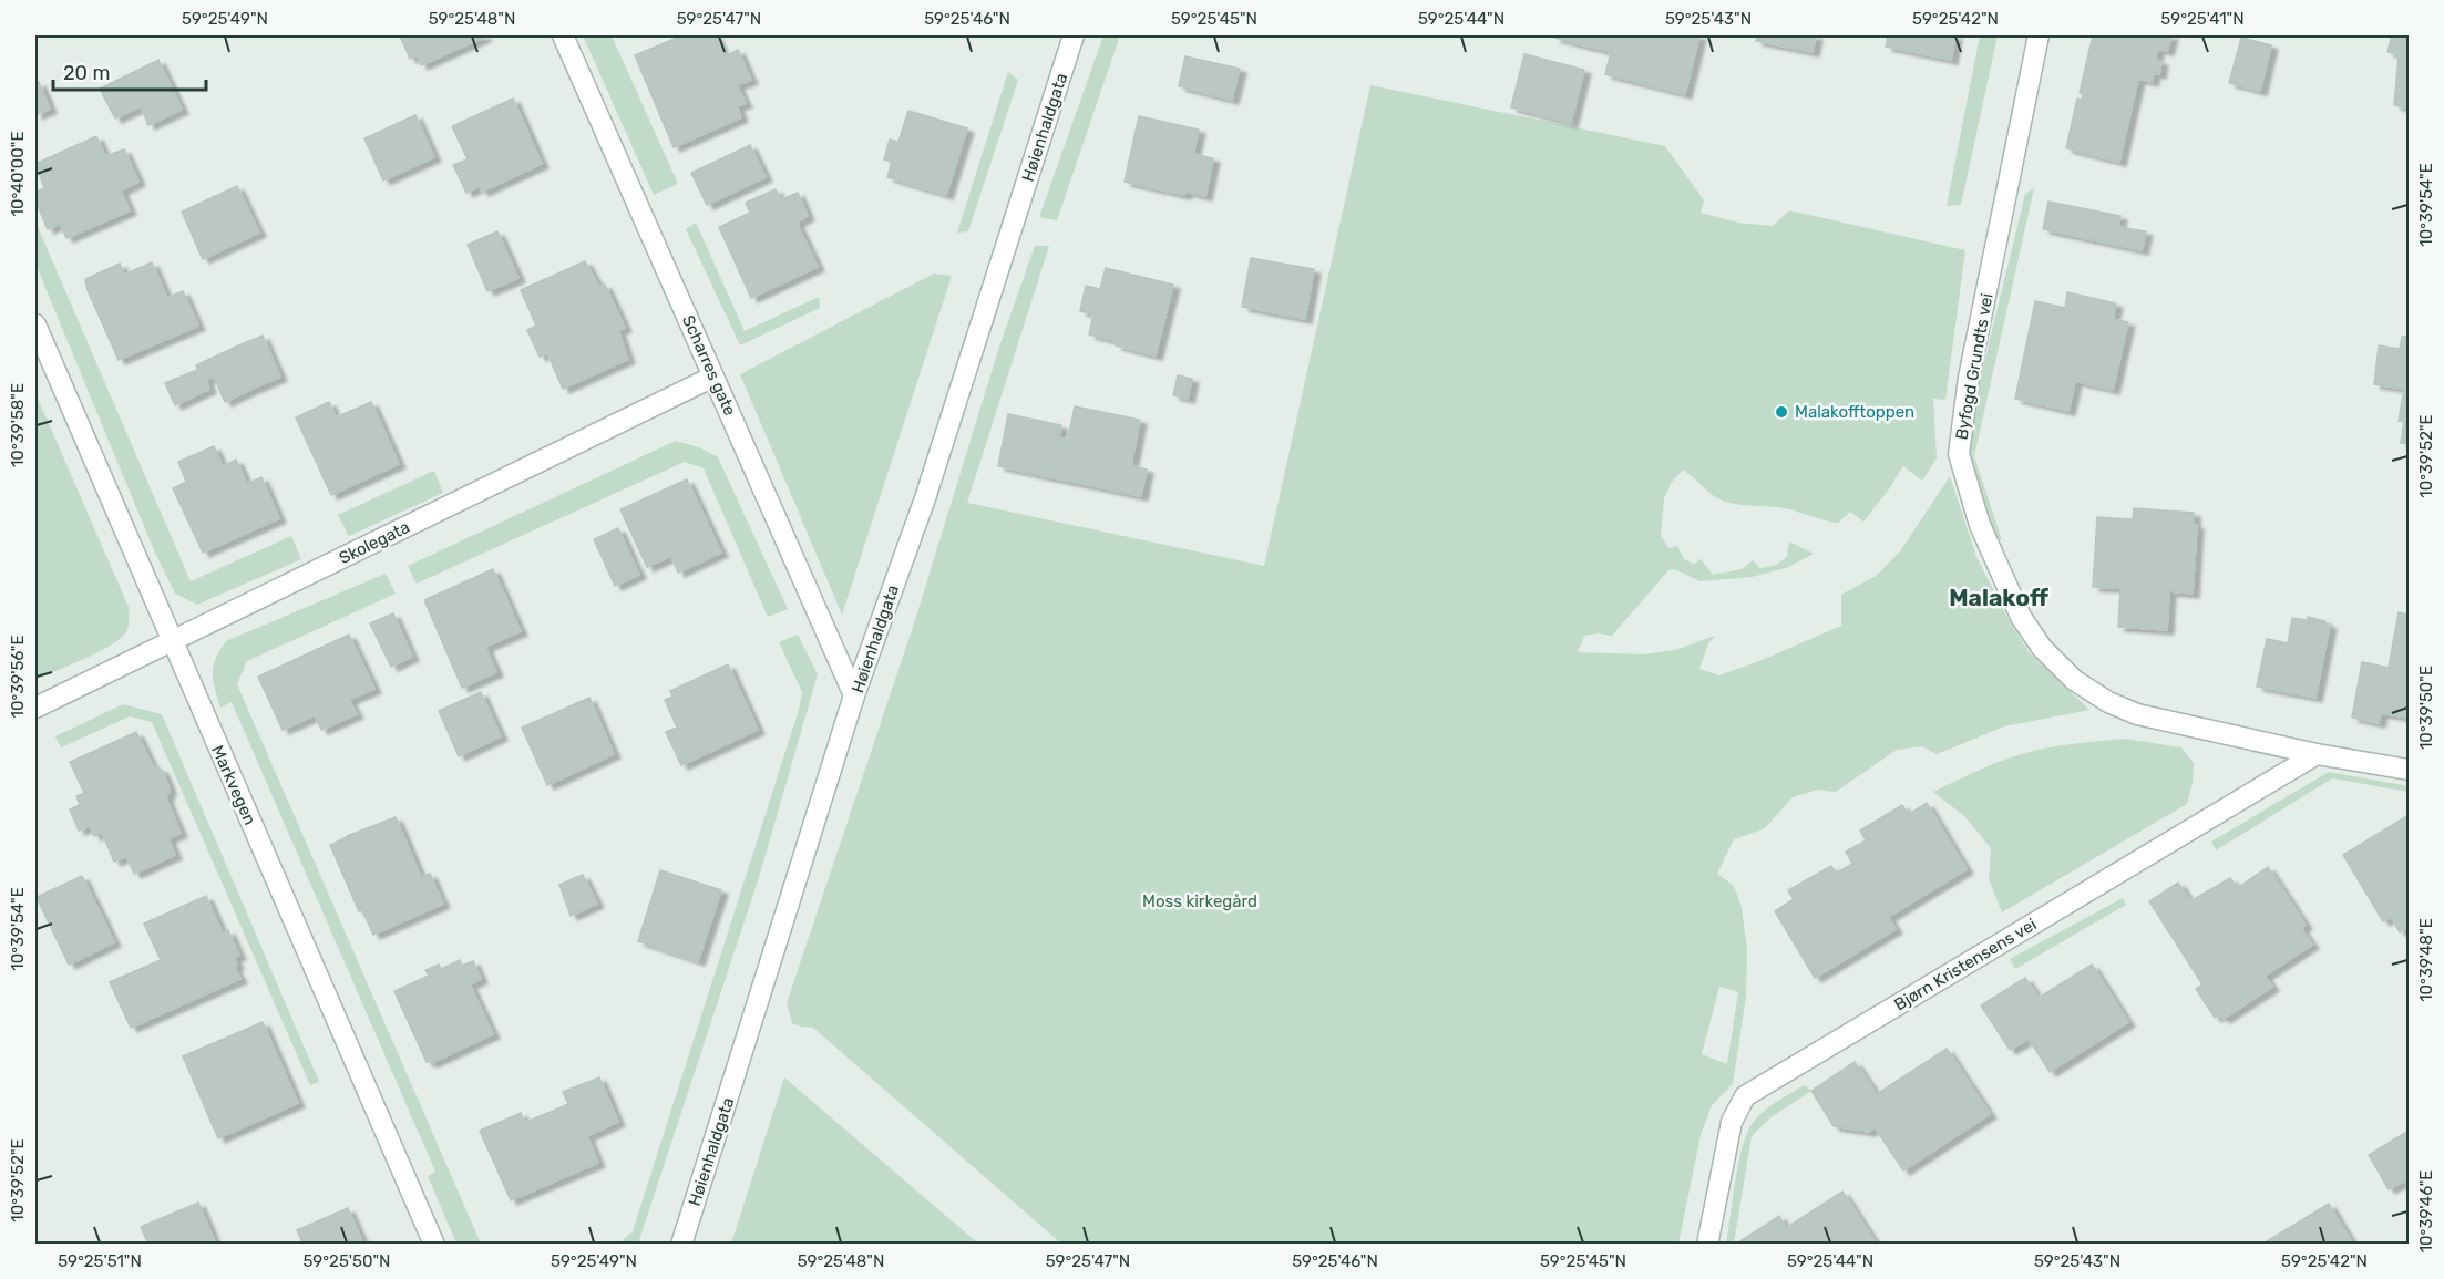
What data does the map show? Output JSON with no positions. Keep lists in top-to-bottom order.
{
  "streets": {
    "street": [
      "Høienhaldgata",
      "Scharres gate",
      "Byfogd Grundts vei",
      "Skolegata",
      "Markvegen",
      "Bjørn Kristensens vei"
    ]
  },
  "crossings": [
    ["Høienhaldgata", "Scharres gate"],
    ["Scharres gate", "Skolegata"],
    ["Byfogd Grundts vei", "Bjørn Kristensens vei"],
    ["Skolegata", "Markvegen"]
  ],
  "districts": ["Malakoff"],
  "parks": ["Moss kirkegård"],
  "places": ["Malakofftoppen"],
  "scale_bar": "20 m",
  "coordinates": [
    "59°25'49\"N",
    "59°25'48\"N",
    "59°25'47\"N",
    "59°25'46\"N",
    "59°25'45\"N",
    "59°25'44\"N",
    "59°25'43\"N",
    "59°25'42\"N",
    "59°25'41\"N",
    "10°40'00\"E",
    "10°39'54\"E",
    "10°39'58\"E",
    "10°39'52\"E",
    "10°39'56\"E",
    "10°39'50\"E",
    "10°39'48\"E",
    "10°39'46\"E",
    "59°25'51\"N",
    "59°25'50\"N"
  ]
}
